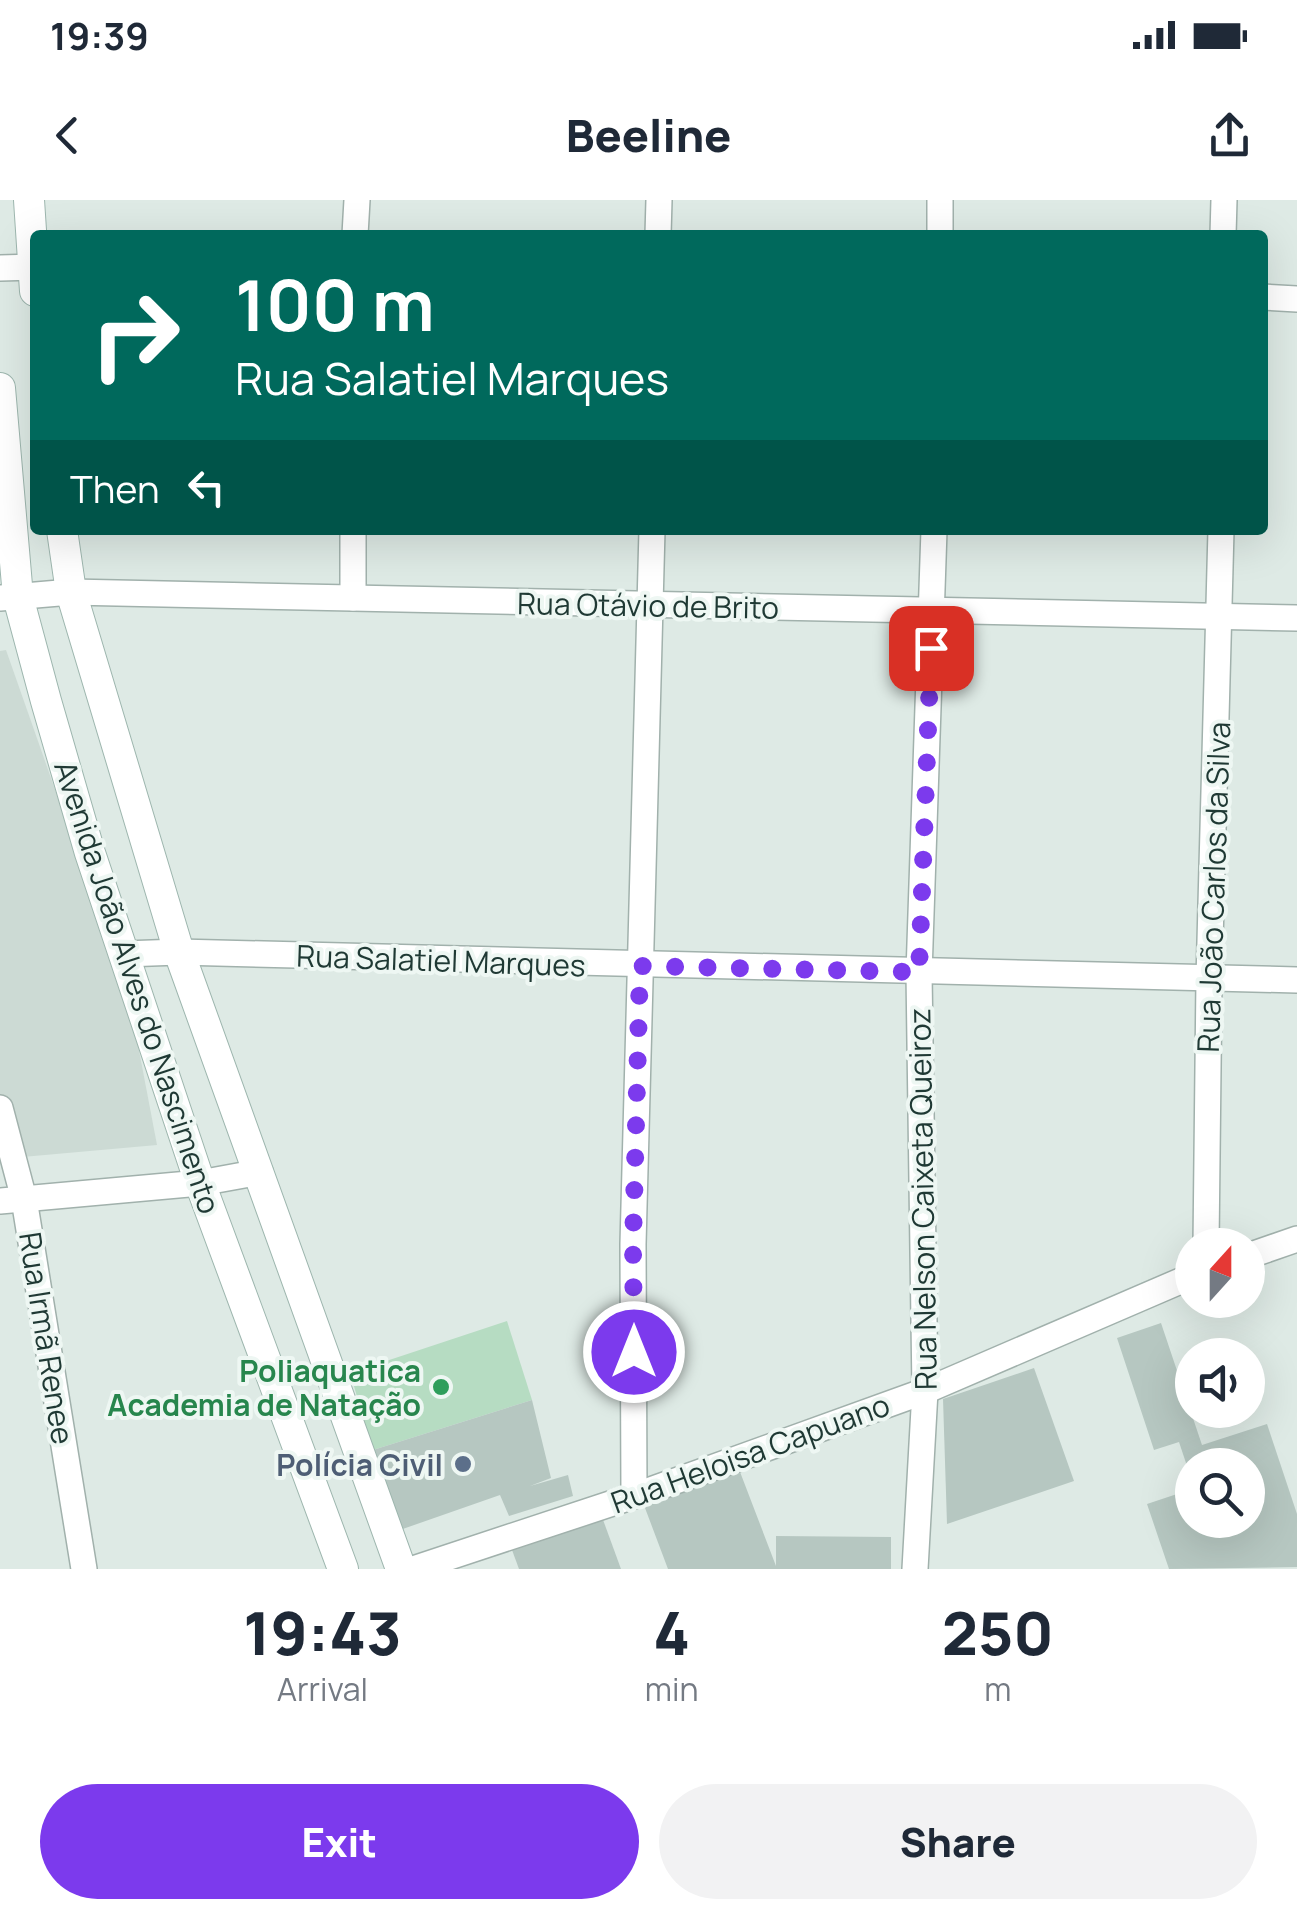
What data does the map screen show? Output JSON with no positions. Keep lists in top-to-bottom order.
{
  "streets": {
    "main road": ["Avenida João Alves do Nascimento"],
    "street": [
      "Rua Otávio de Brito",
      "Rua João Carlos da Silva",
      "Rua Salatiel Marques",
      "Rua Nelson Caixeta Queiroz",
      "Rua Irmã Renee",
      "Rua Heloisa Capuano"
    ]
  },
  "crossings": [
    ["Rua Otávio de Brito", "Rua João Carlos da Silva"],
    ["Rua Otávio de Brito", "Avenida João Alves do Nascimento"],
    ["Rua Otávio de Brito", "Rua Nelson Caixeta Queiroz"],
    ["Rua João Carlos da Silva", "Rua Salatiel Marques"],
    ["Rua Salatiel Marques", "Avenida João Alves do Nascimento"],
    ["Rua Salatiel Marques", "Rua Nelson Caixeta Queiroz"],
    ["Rua Nelson Caixeta Queiroz", "Rua Heloisa Capuano"]
  ],
  "places": ["Poliaquatica Academia de Natação", "Polícia Civil"],
  "north": "top",
  "page": {
    "status": "19:39",
    "header": "Beeline",
    "turn": ["100 m", "Rua Salatiel Marques"],
    "then": "Then",
    "eta": [
      "19:43",
      "Arrival",
      "4",
      "min",
      "250",
      "m"
    ],
    "buttons": ["Exit", "Share"]
  }
}
